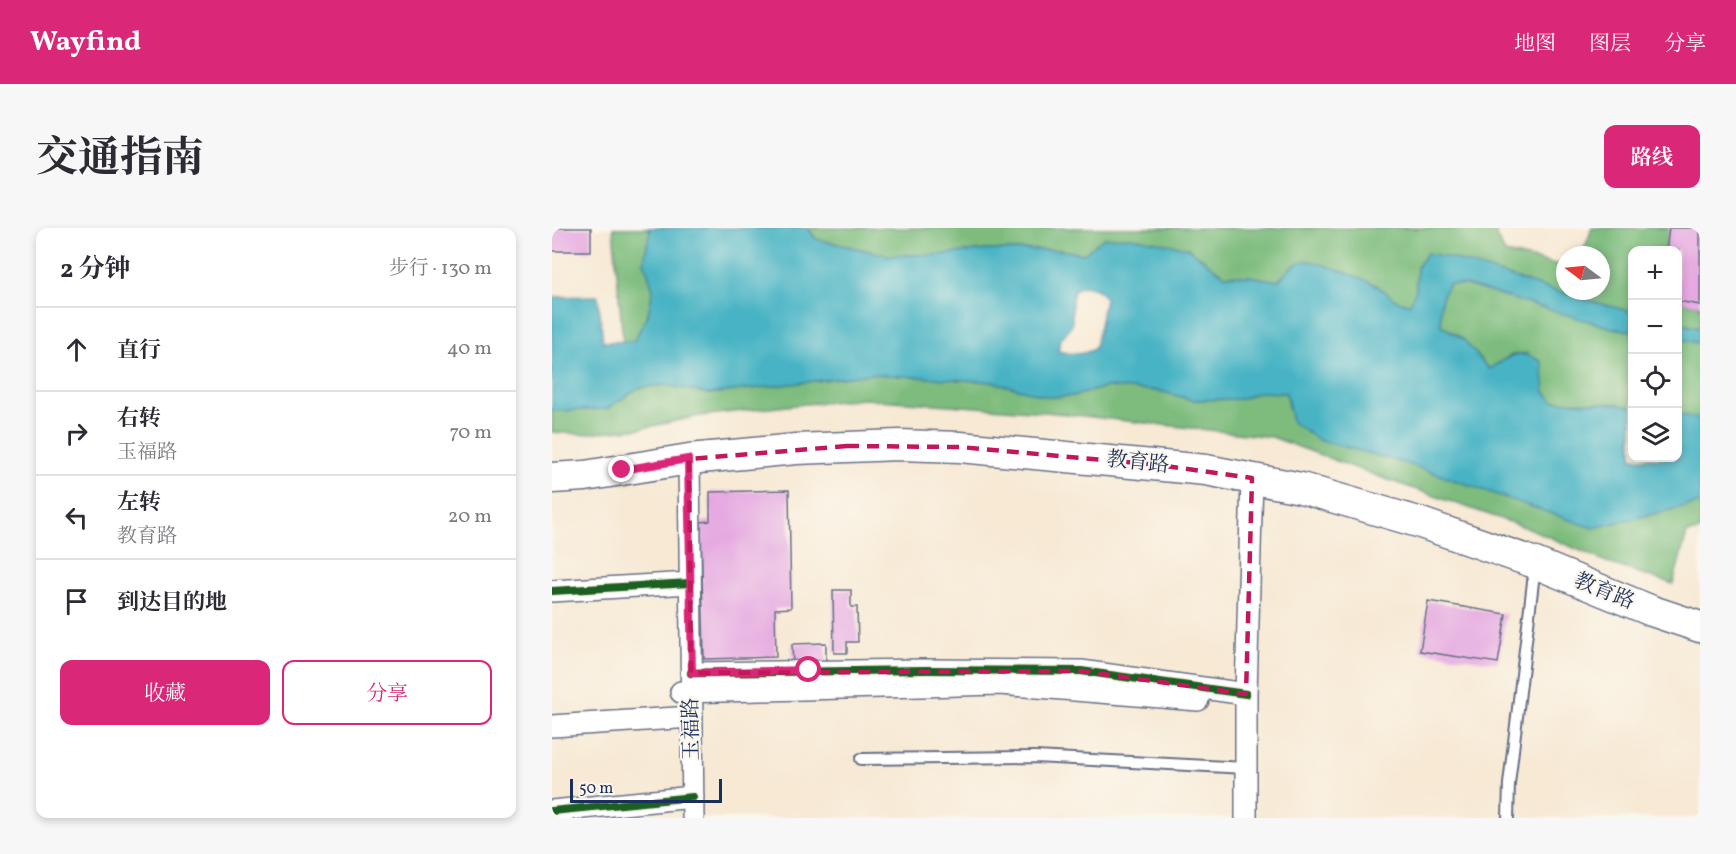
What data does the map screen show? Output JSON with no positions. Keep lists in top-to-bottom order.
{
  "streets": {
    "main road": ["教育路"],
    "street": ["玉福路"]
  },
  "crossings": [
    ["教育路", "玉福路"]
  ],
  "scale_bar": "50 m",
  "north": "left",
  "page": {
    "header": "Wayfind",
    "nav": ["地图", "图层", "分享"],
    "title": "交通指南",
    "buttons": [
      "路线",
      ["收藏", "分享"]
    ],
    "heading": ["2 分钟", "步行 · 130 m"],
    "map_buttons": ["+", "−"],
    "list": [
      ["直行", "40 m"],
      ["右转", "玉福路", "70 m"],
      ["左转", "教育路", "20 m"],
      "到达目的地"
    ],
    "scale": "50 m"
  }
}
